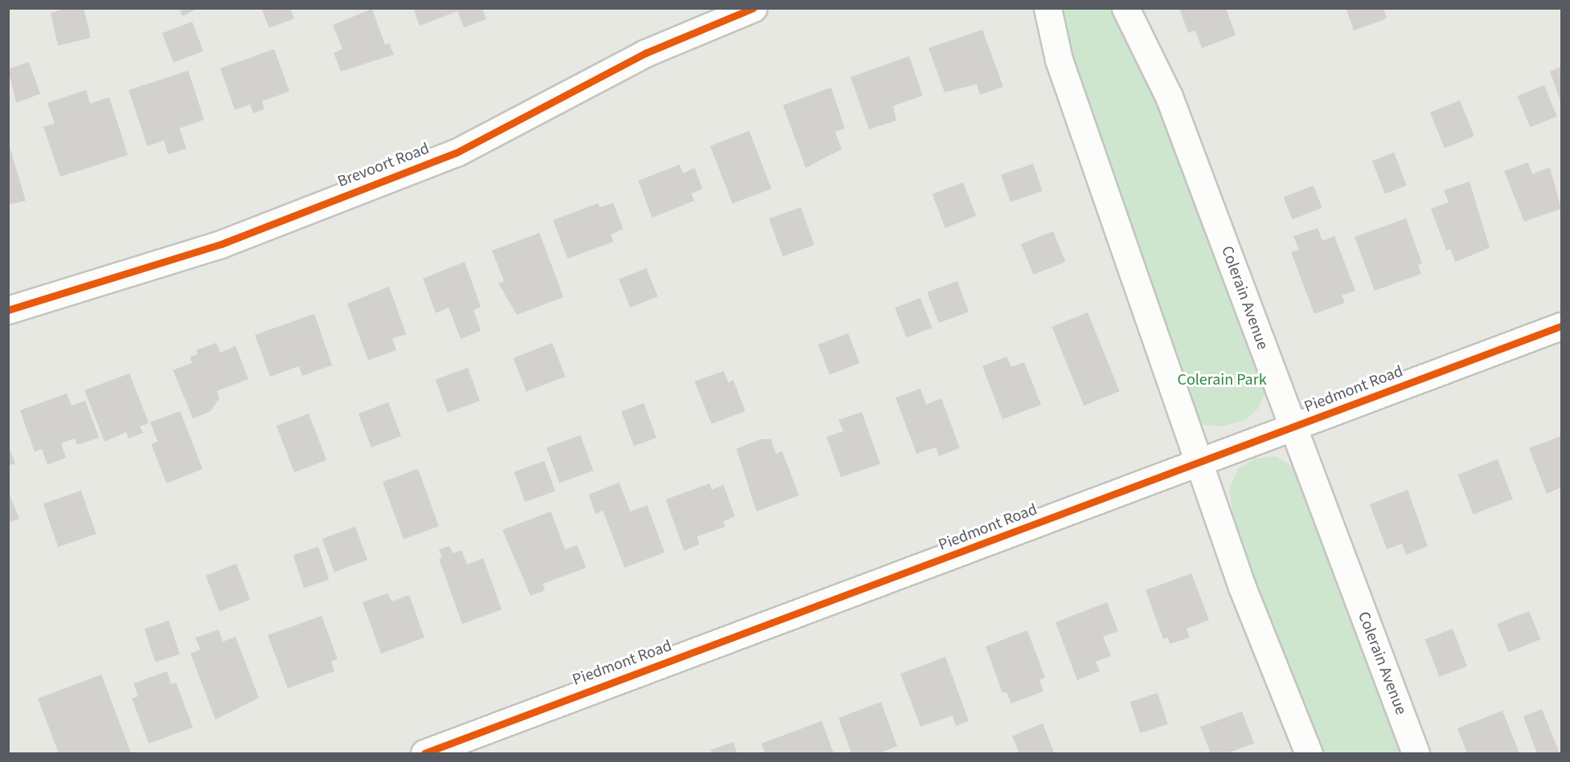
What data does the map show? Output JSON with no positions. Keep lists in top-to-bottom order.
{
  "streets": {
    "street": ["Brevoort Road", "Colerain Avenue", "Piedmont Road"]
  },
  "crossings": [
    ["Colerain Avenue", "Piedmont Road"]
  ],
  "parks": ["Colerain Park"]
}
